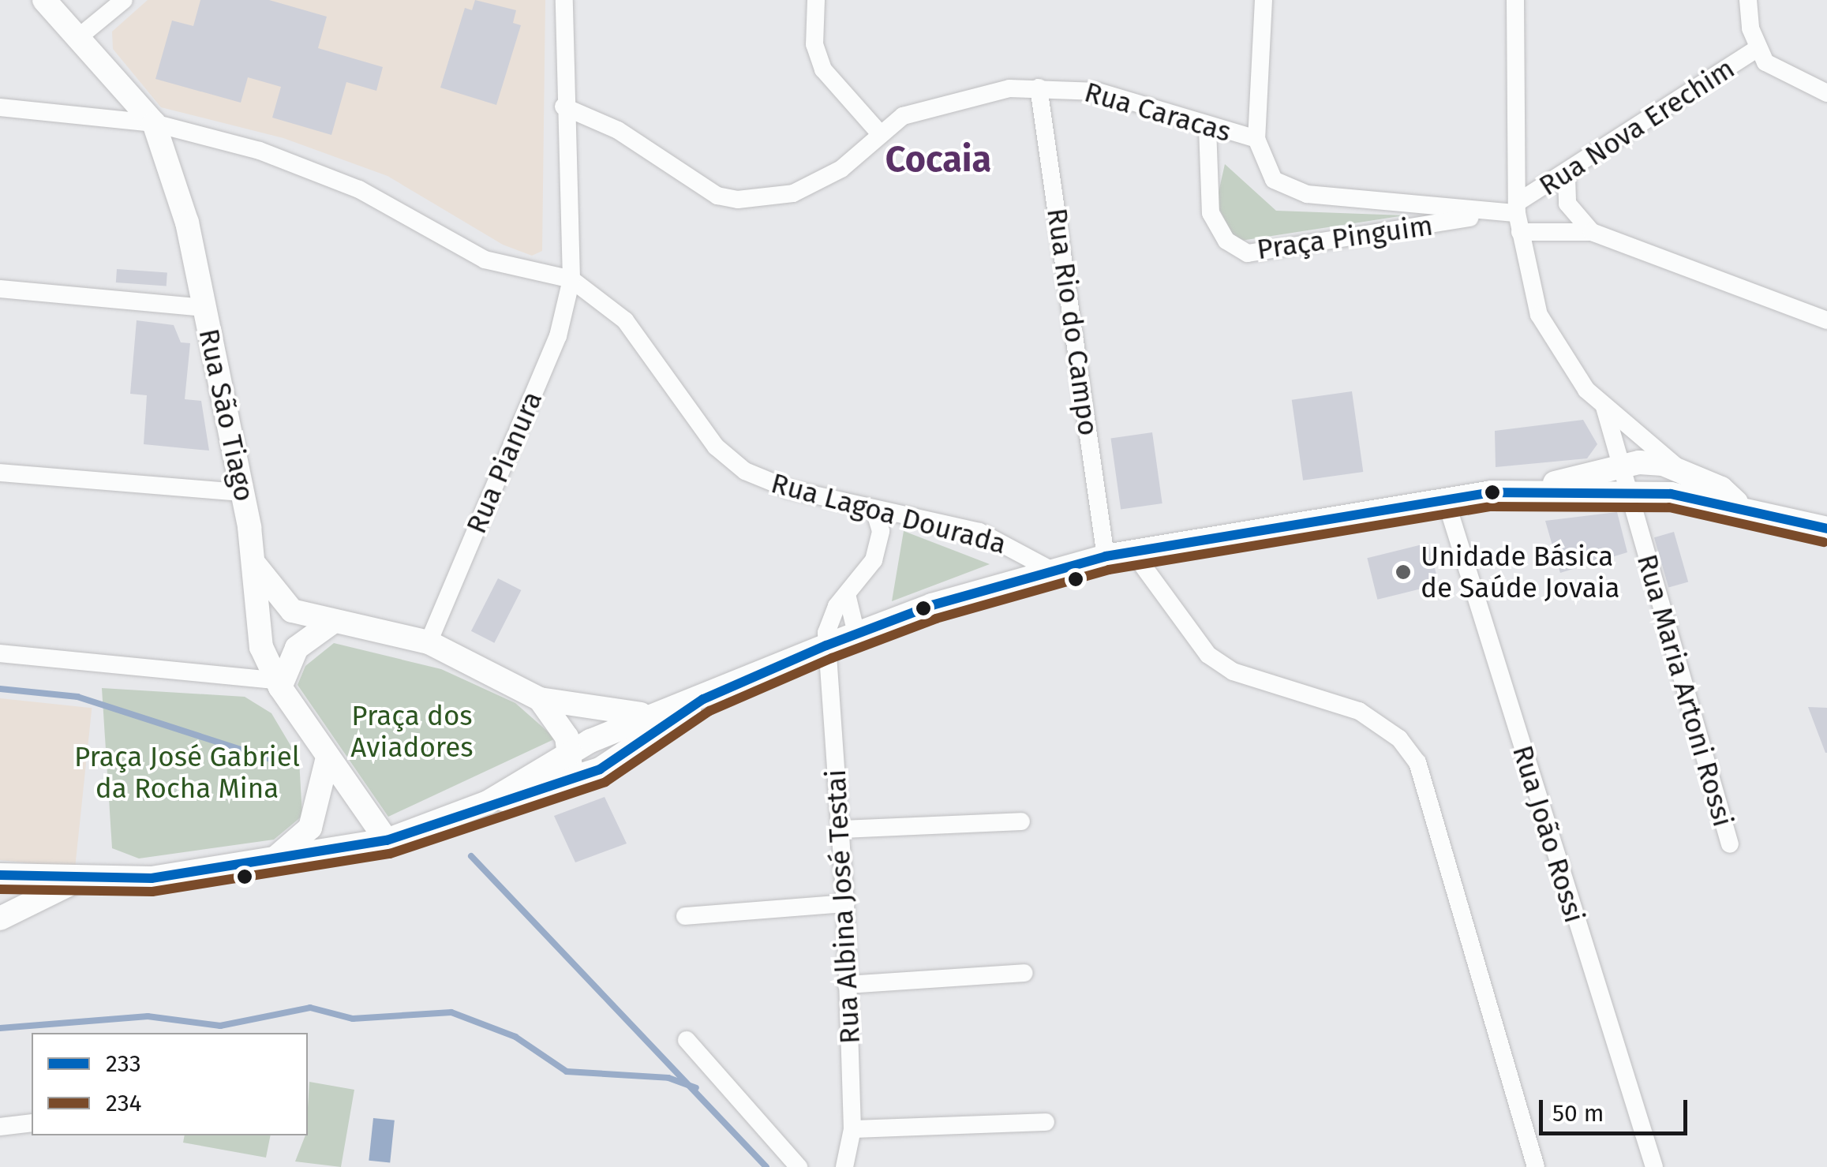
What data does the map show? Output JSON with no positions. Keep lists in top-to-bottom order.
{
  "streets": {
    "main road": ["Rua São Tiago"],
    "street": [
      "Rua Caracas",
      "Rua Nova Erechim",
      "Praça Pinguim",
      "Rua Rio do Campo",
      "Rua Pianura",
      "Rua Lagoa Dourada",
      "Rua Maria Artoni Rossi",
      "Rua João Rossi",
      "Rua Albina José Testai"
    ]
  },
  "crossings": [
    ["Rua Caracas", "Rua Nova Erechim"],
    ["Rua Caracas", "Praça Pinguim"],
    ["Rua Caracas", "Rua Rio do Campo"],
    ["Rua Nova Erechim", "Praça Pinguim"],
    ["Rua Pianura", "Rua Lagoa Dourada"]
  ],
  "districts": ["Cocaia"],
  "parks": ["Praça dos Aviadores", "Praça José Gabriel da Rocha Mina"],
  "places": ["Unidade Básica de Saúde Jovaia"],
  "lines": ["transit line 233", "transit line 234"],
  "legend": ["233", "234"],
  "scale_bar": "50 m"
}
